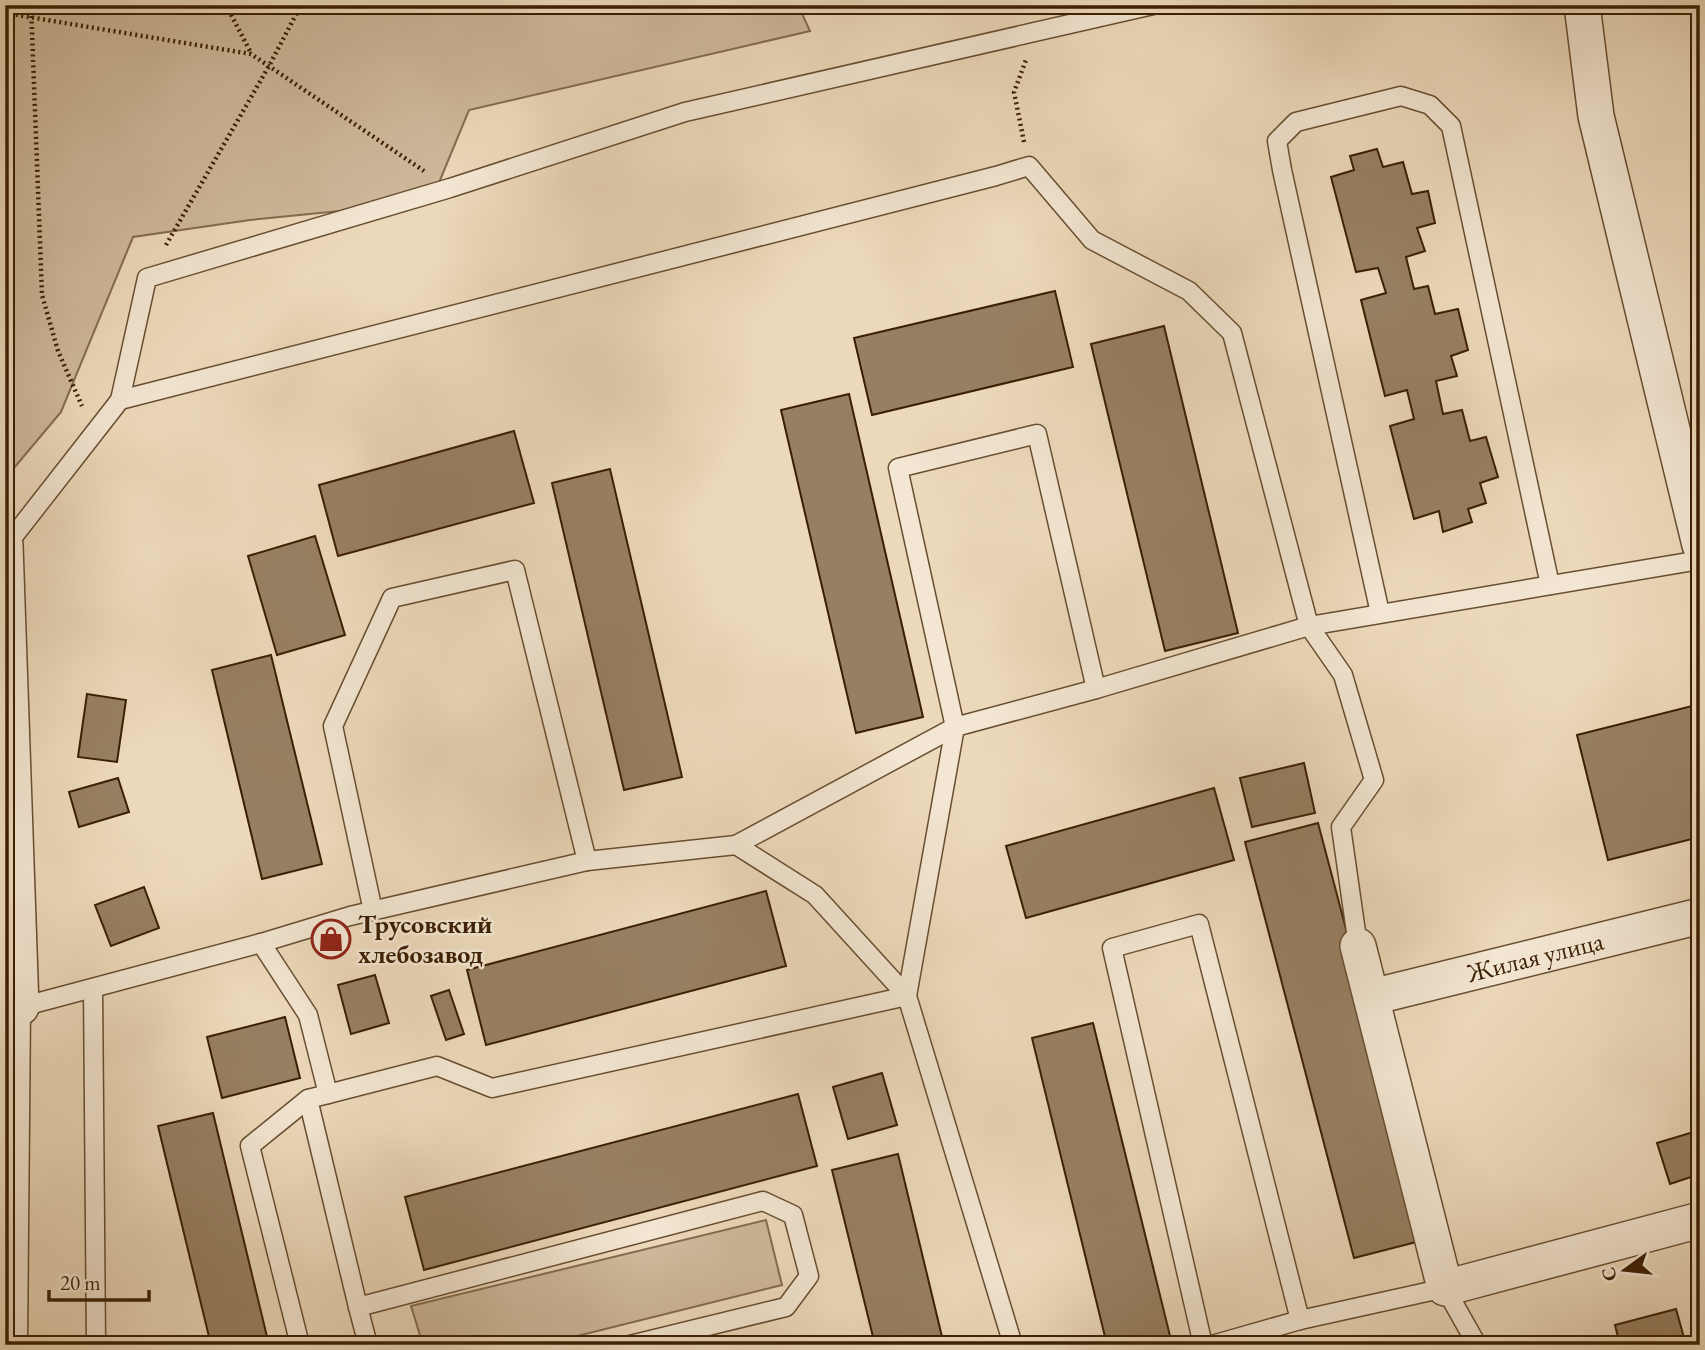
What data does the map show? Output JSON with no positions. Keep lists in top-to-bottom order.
{
  "streets": {
    "street": ["Жилая улица"]
  },
  "places": {
    "shop": ["Трусовский хлебозавод"]
  },
  "scale_bar": "20 m",
  "north": "left"
}
